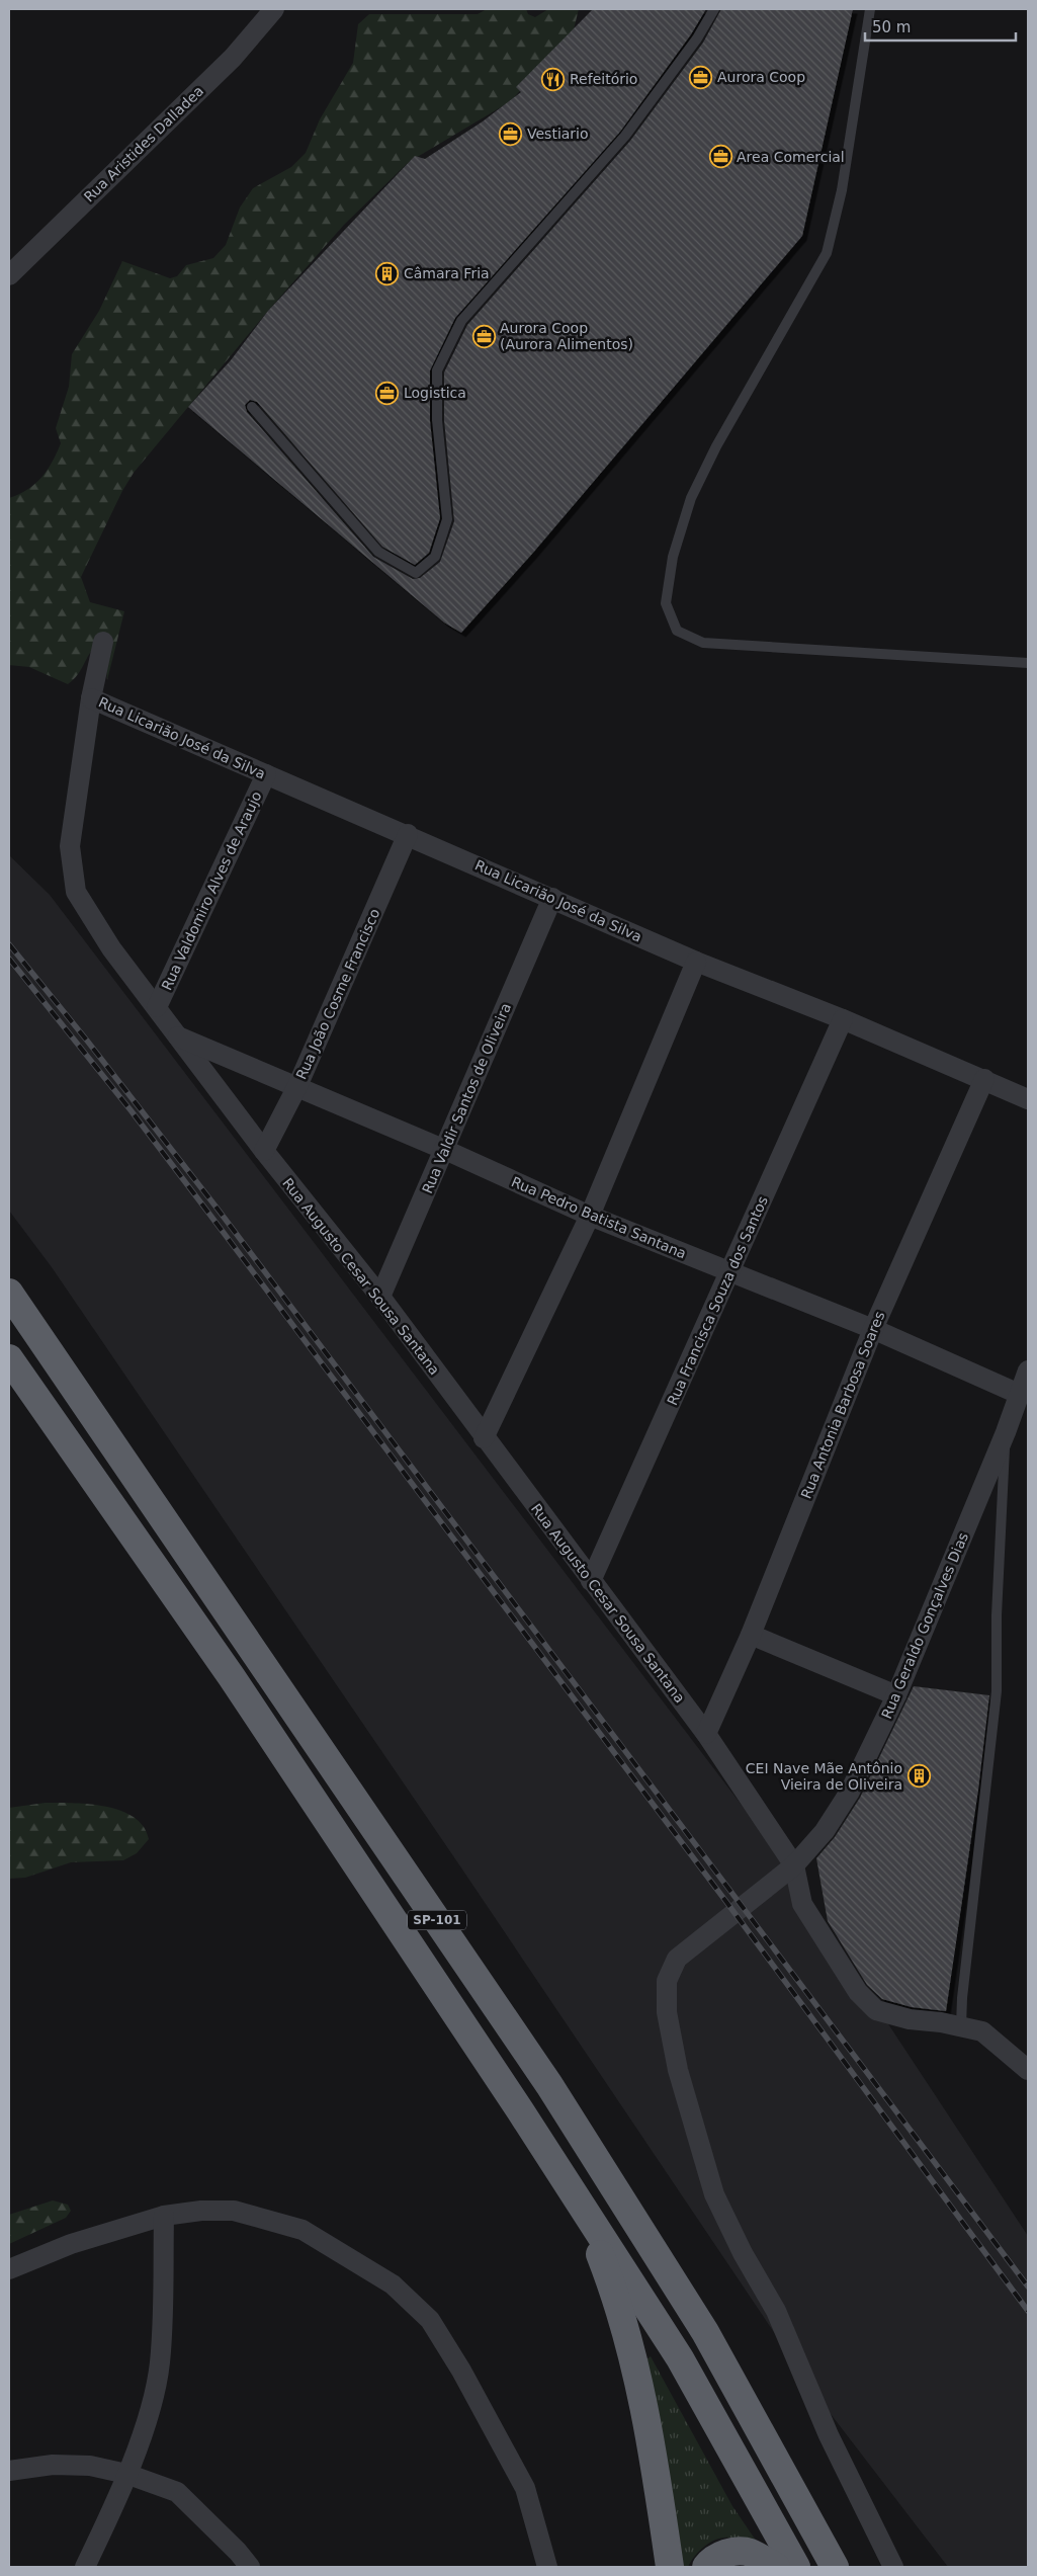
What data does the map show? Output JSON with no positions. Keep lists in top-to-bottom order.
{
  "streets": {
    "highway": ["SP-101"],
    "street": [
      "Rua Aristides Dalladea",
      "Rua Licarião José da Silva",
      "Rua Valdomiro Alves de Araujo",
      "Rua João Cosme Francisco",
      "Rua Valdir Santos de Oliveira",
      "Rua Pedro Batista Santana",
      "Rua Augusto Cesar Sousa Santana",
      "Rua Francisca Souza dos Santos",
      "Rua Antonia Barbosa Soares",
      "Rua Geraldo Gonçalves Dias"
    ]
  },
  "crossings": [
    ["Rua Licarião José da Silva", "Rua Valdomiro Alves de Araujo"],
    ["Rua Licarião José da Silva", "Rua João Cosme Francisco"],
    ["Rua Licarião José da Silva", "Rua Valdir Santos de Oliveira"],
    ["Rua Licarião José da Silva", "Rua Augusto Cesar Sousa Santana"],
    ["Rua Licarião José da Silva", "Rua Francisca Souza dos Santos"],
    ["Rua Licarião José da Silva", "Rua Antonia Barbosa Soares"],
    ["Rua Valdomiro Alves de Araujo", "Rua Augusto Cesar Sousa Santana"],
    ["Rua João Cosme Francisco", "Rua Pedro Batista Santana"],
    ["Rua João Cosme Francisco", "Rua Augusto Cesar Sousa Santana"],
    ["Rua Valdir Santos de Oliveira", "Rua Pedro Batista Santana"],
    ["Rua Valdir Santos de Oliveira", "Rua Augusto Cesar Sousa Santana"],
    ["Rua Pedro Batista Santana", "Rua Augusto Cesar Sousa Santana"],
    ["Rua Pedro Batista Santana", "Rua Francisca Souza dos Santos"],
    ["Rua Pedro Batista Santana", "Rua Antonia Barbosa Soares"],
    ["Rua Pedro Batista Santana", "Rua Geraldo Gonçalves Dias"],
    ["Rua Augusto Cesar Sousa Santana", "Rua Francisca Souza dos Santos"],
    ["Rua Augusto Cesar Sousa Santana", "Rua Antonia Barbosa Soares"],
    ["Rua Augusto Cesar Sousa Santana", "Rua Geraldo Gonçalves Dias"]
  ],
  "places": {
    "office": [
      "Aurora Coop",
      "Vestiario",
      "Area Comercial",
      "Aurora Coop (Aurora Alimentos)",
      "Logistica"
    ],
    "restaurant": ["Refeitório"],
    "building": ["Câmara Fria", "CEI Nave Mãe Antônio Vieira de Oliveira"]
  },
  "scale_bar": "50 m"
}
